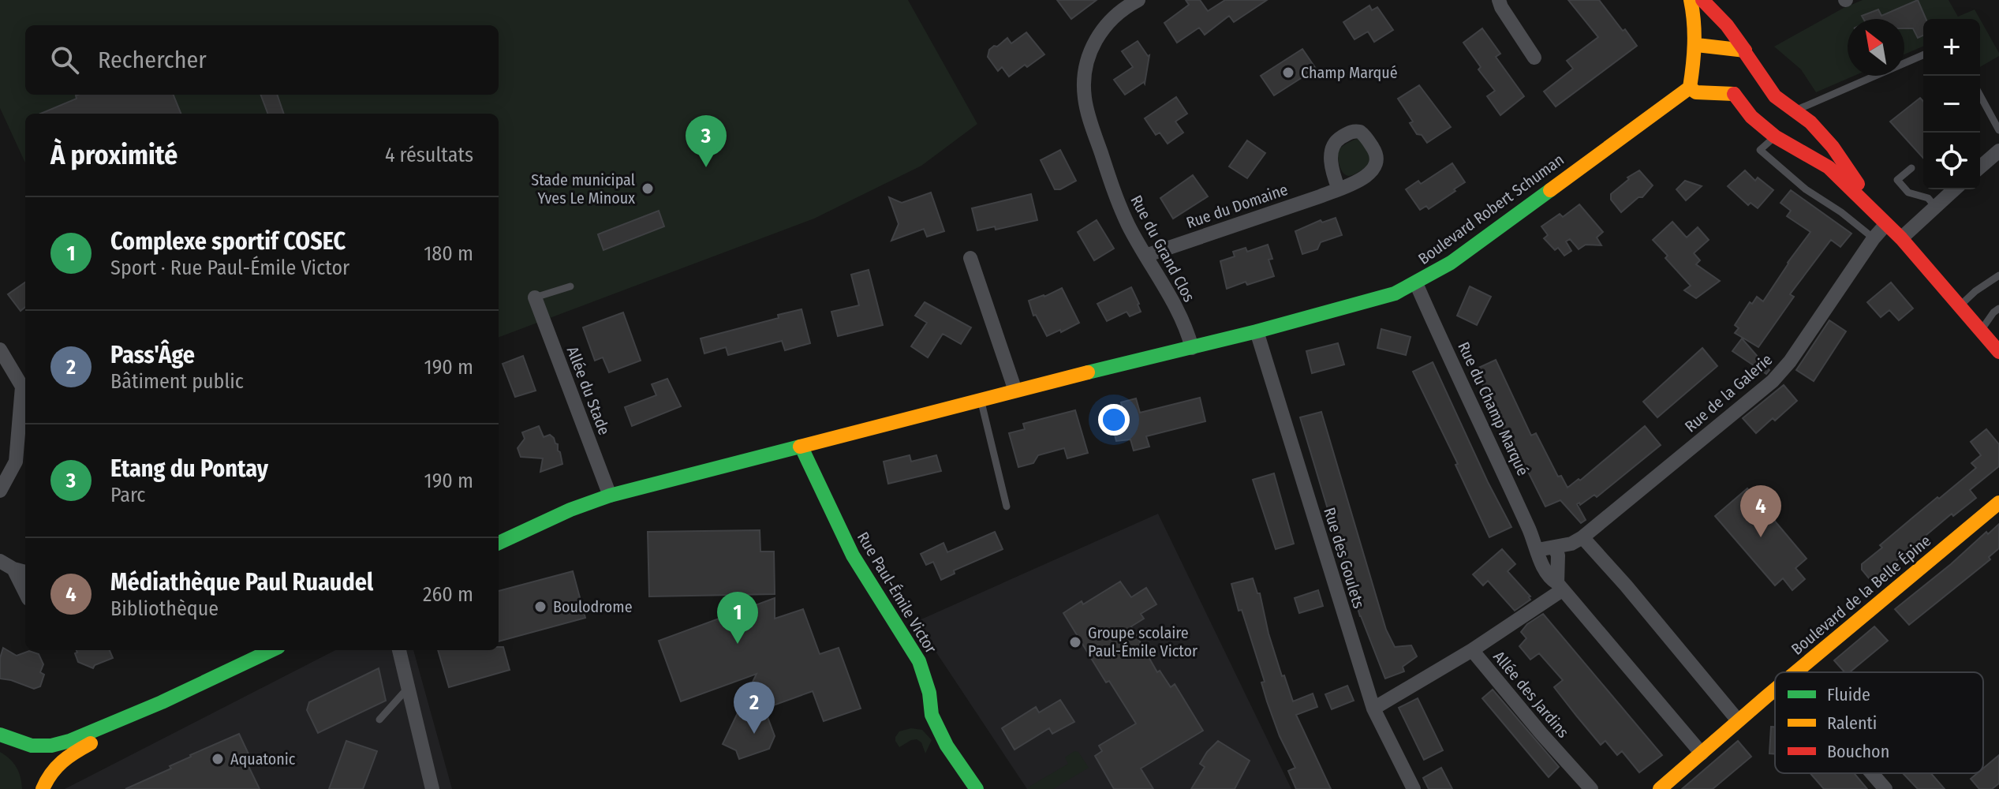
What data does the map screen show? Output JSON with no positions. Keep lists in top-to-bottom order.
{
  "streets": {
    "street": [
      "Rue du Domaine",
      "Boulevard Robert Schuman",
      "Rue du Grand Clos",
      "Allée du Stade",
      "Rue de la Galerie",
      "Rue du Champ Marqué",
      "Rue des Goulets",
      "Rue Paul-Émile Victor",
      "Boulevard de la Belle Épine",
      "Allée des Jardins"
    ]
  },
  "crossings": [
    ["Rue du Domaine", "Rue du Grand Clos"],
    ["Boulevard Robert Schuman", "Rue du Grand Clos"],
    ["Boulevard Robert Schuman", "Allée du Stade"],
    ["Boulevard Robert Schuman", "Rue du Champ Marqué"],
    ["Boulevard Robert Schuman", "Rue des Goulets"],
    ["Boulevard Robert Schuman", "Rue Paul-Émile Victor"],
    ["Rue du Champ Marqué", "Boulevard de la Belle Épine"],
    ["Rue des Goulets", "Allée des Jardins"]
  ],
  "places": [
    "Champ Marqué",
    "Stade municipal Yves Le Minoux",
    "Boulodrome",
    "Groupe scolaire Paul-Émile Victor",
    "Aquatonic"
  ],
  "legend": ["Fluide", "Ralenti", "Bouchon"],
  "north": "top left",
  "page": {
    "map_buttons": ["+", "−"],
    "search": "Rechercher",
    "heading": ["À proximité", "4 résultats"],
    "pins": [
      "3",
      "4",
      "1",
      "2"
    ],
    "list": [
      {
        "mark": "1",
        "name": "Complexe sportif COSEC",
        "note": "Sport · Rue Paul-Émile Victor",
        "value": "180 m"
      },
      {
        "mark": "2",
        "name": "Pass'Âge",
        "note": "Bâtiment public",
        "value": "190 m"
      },
      {
        "mark": "3",
        "name": "Etang du Pontay",
        "note": "Parc",
        "value": "190 m"
      },
      {
        "mark": "4",
        "name": "Médiathèque Paul Ruaudel",
        "note": "Bibliothèque",
        "value": "260 m"
      }
    ]
  }
}
